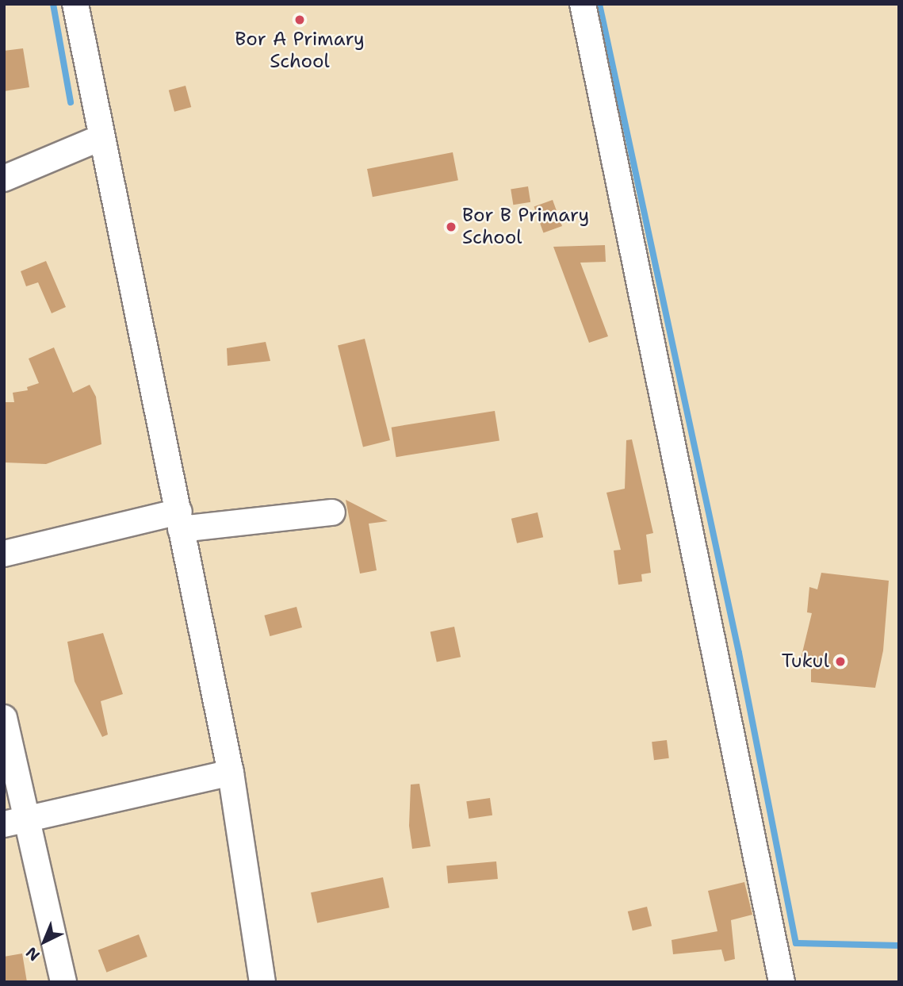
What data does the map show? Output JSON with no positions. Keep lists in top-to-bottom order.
{
  "places": ["Bor A Primary School", "Bor B Primary School", "Tukul"],
  "north": "bottom left"
}
